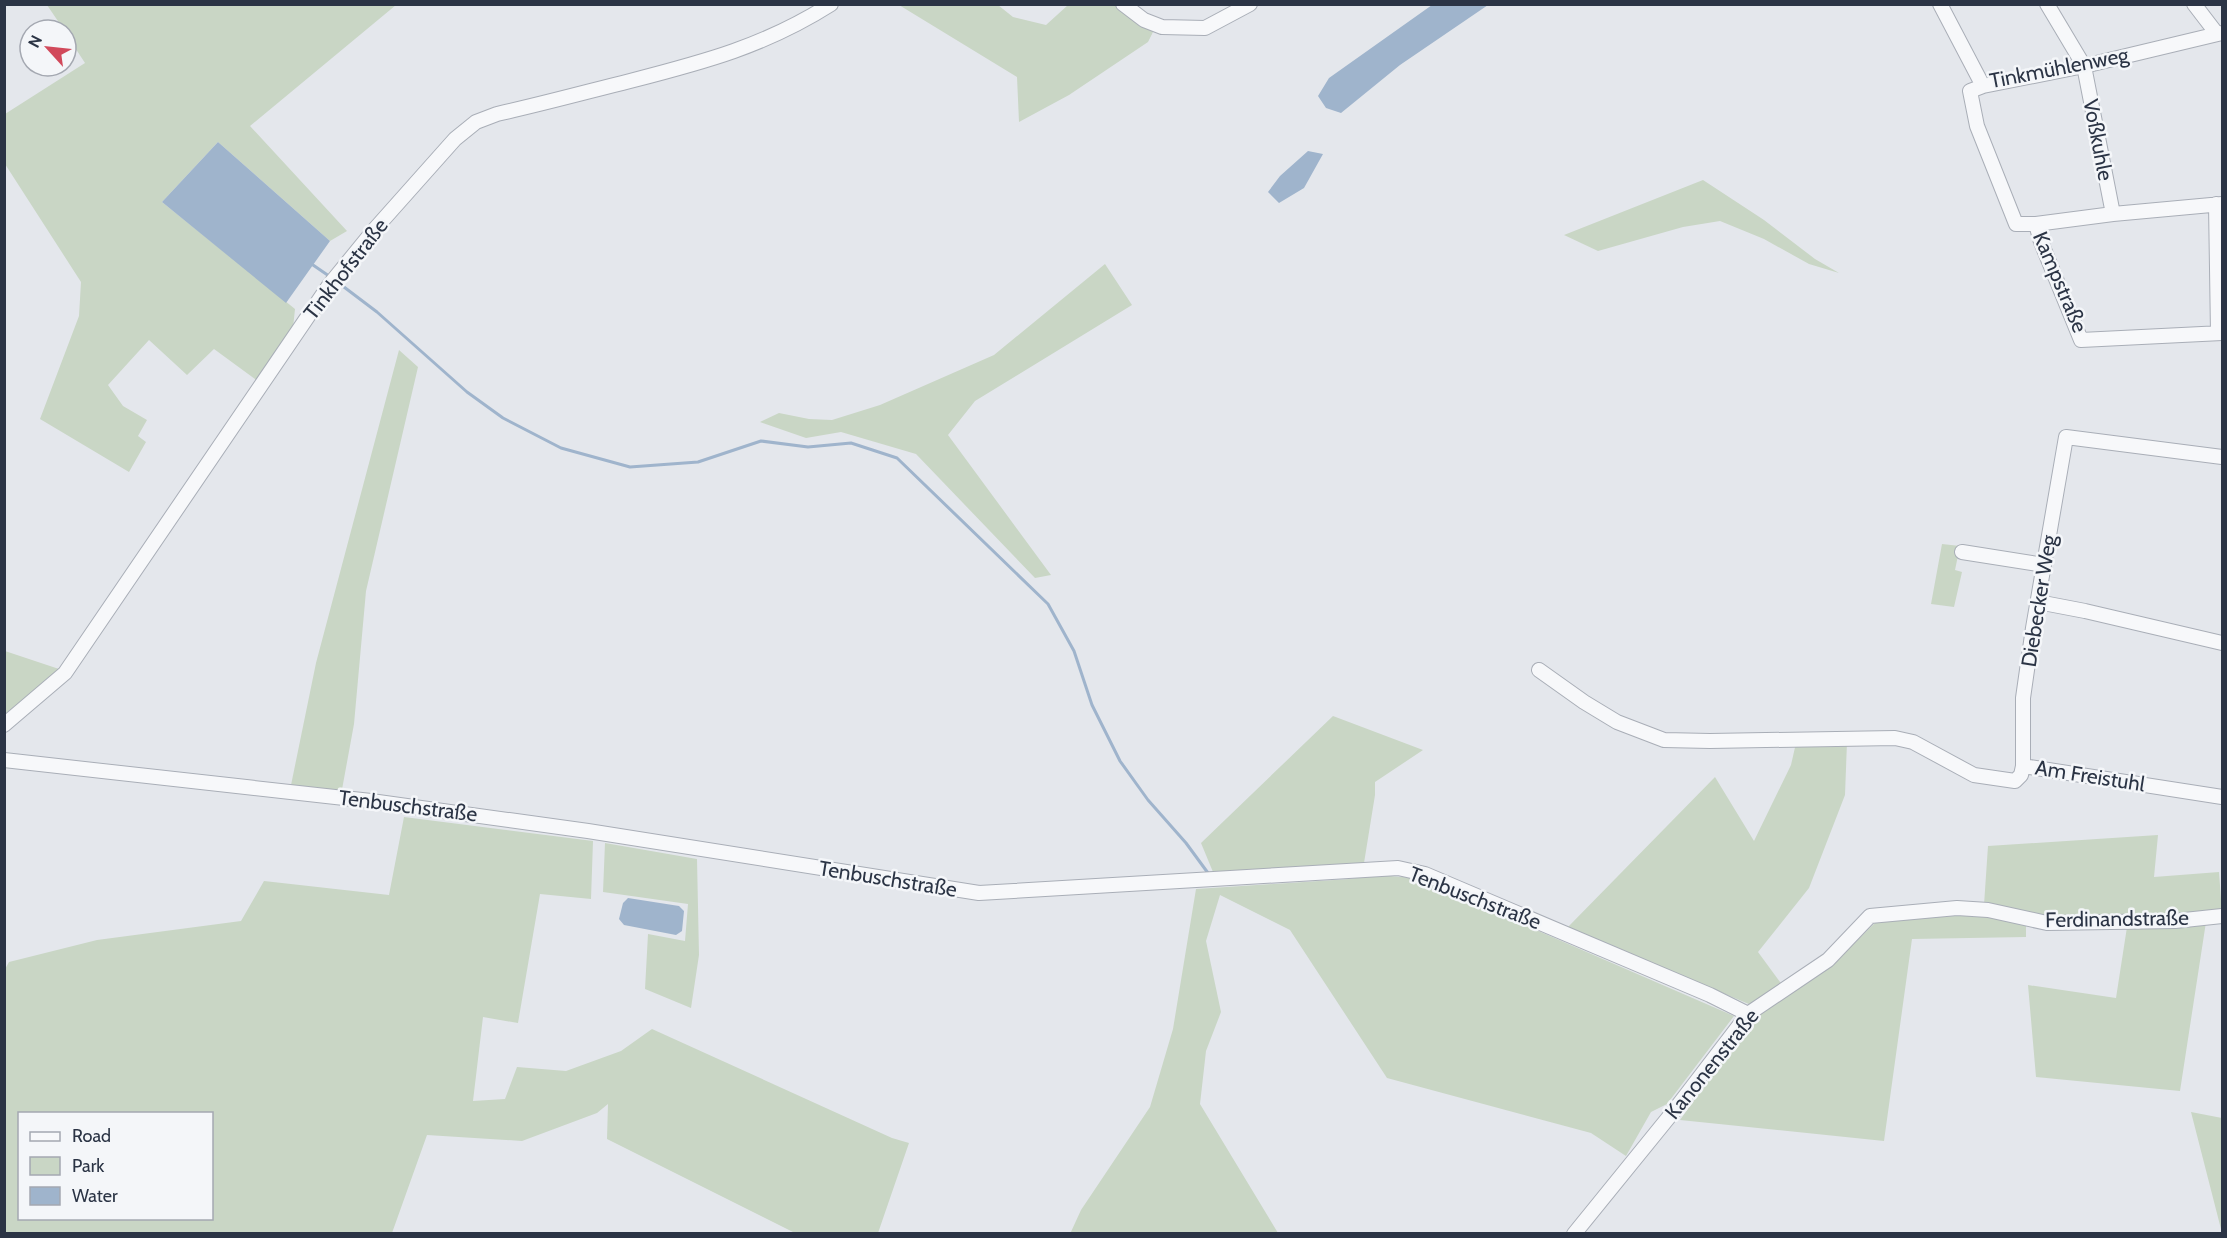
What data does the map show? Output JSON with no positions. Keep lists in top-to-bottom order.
{
  "streets": {
    "street": [
      "Tinkmühlenweg",
      "Voßkuhle",
      "Tinkhofstraße",
      "Kampstraße",
      "Diebecker Weg",
      "Am Freistuhl",
      "Tenbuschstraße",
      "Ferdinandstraße",
      "Kanonenstraße"
    ]
  },
  "crossings": [
    ["Tinkmühlenweg", "Voßkuhle"],
    ["Tinkmühlenweg", "Kampstraße"],
    ["Diebecker Weg", "Am Freistuhl"],
    ["Tenbuschstraße", "Kanonenstraße"],
    ["Ferdinandstraße", "Kanonenstraße"]
  ],
  "legend": ["Road", "Park", "Water"],
  "north": "top left"
}
